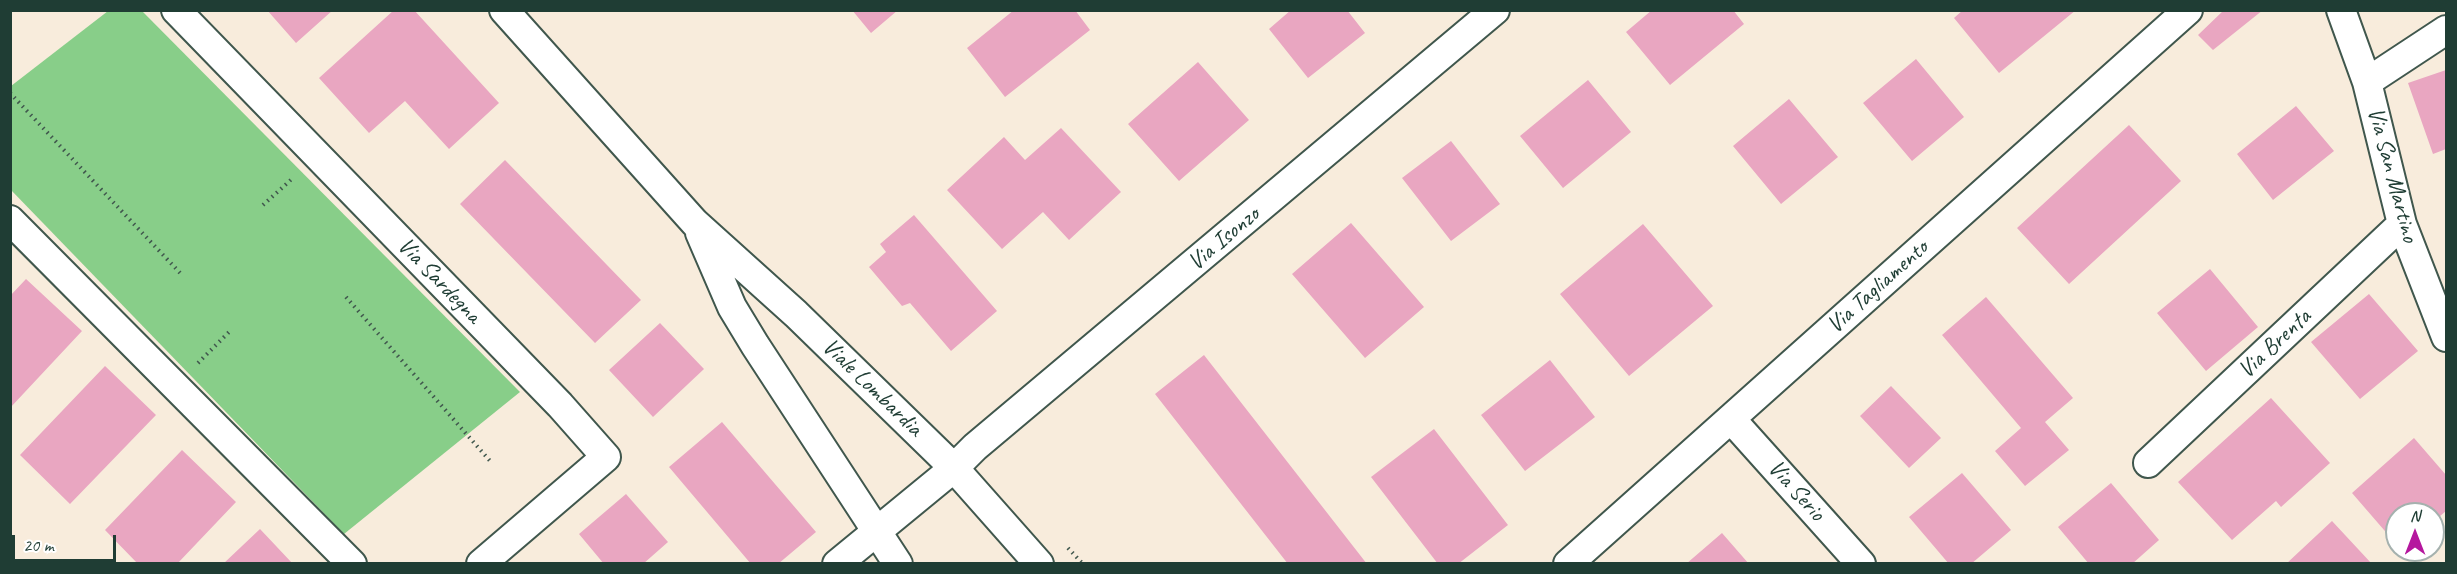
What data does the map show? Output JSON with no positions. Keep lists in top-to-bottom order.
{
  "streets": {
    "street": [
      "Via San Martino",
      "Via Isonzo",
      "Via Sardegna",
      "Via Tagliamento",
      "Via Brenta",
      "Viale Lombardia",
      "Via Serio"
    ]
  },
  "crossings": [
    ["Via San Martino", "Via Brenta"],
    ["Via Isonzo", "Viale Lombardia"],
    ["Via Tagliamento", "Via Serio"]
  ],
  "scale_bar": "20 m",
  "north": "top"
}
